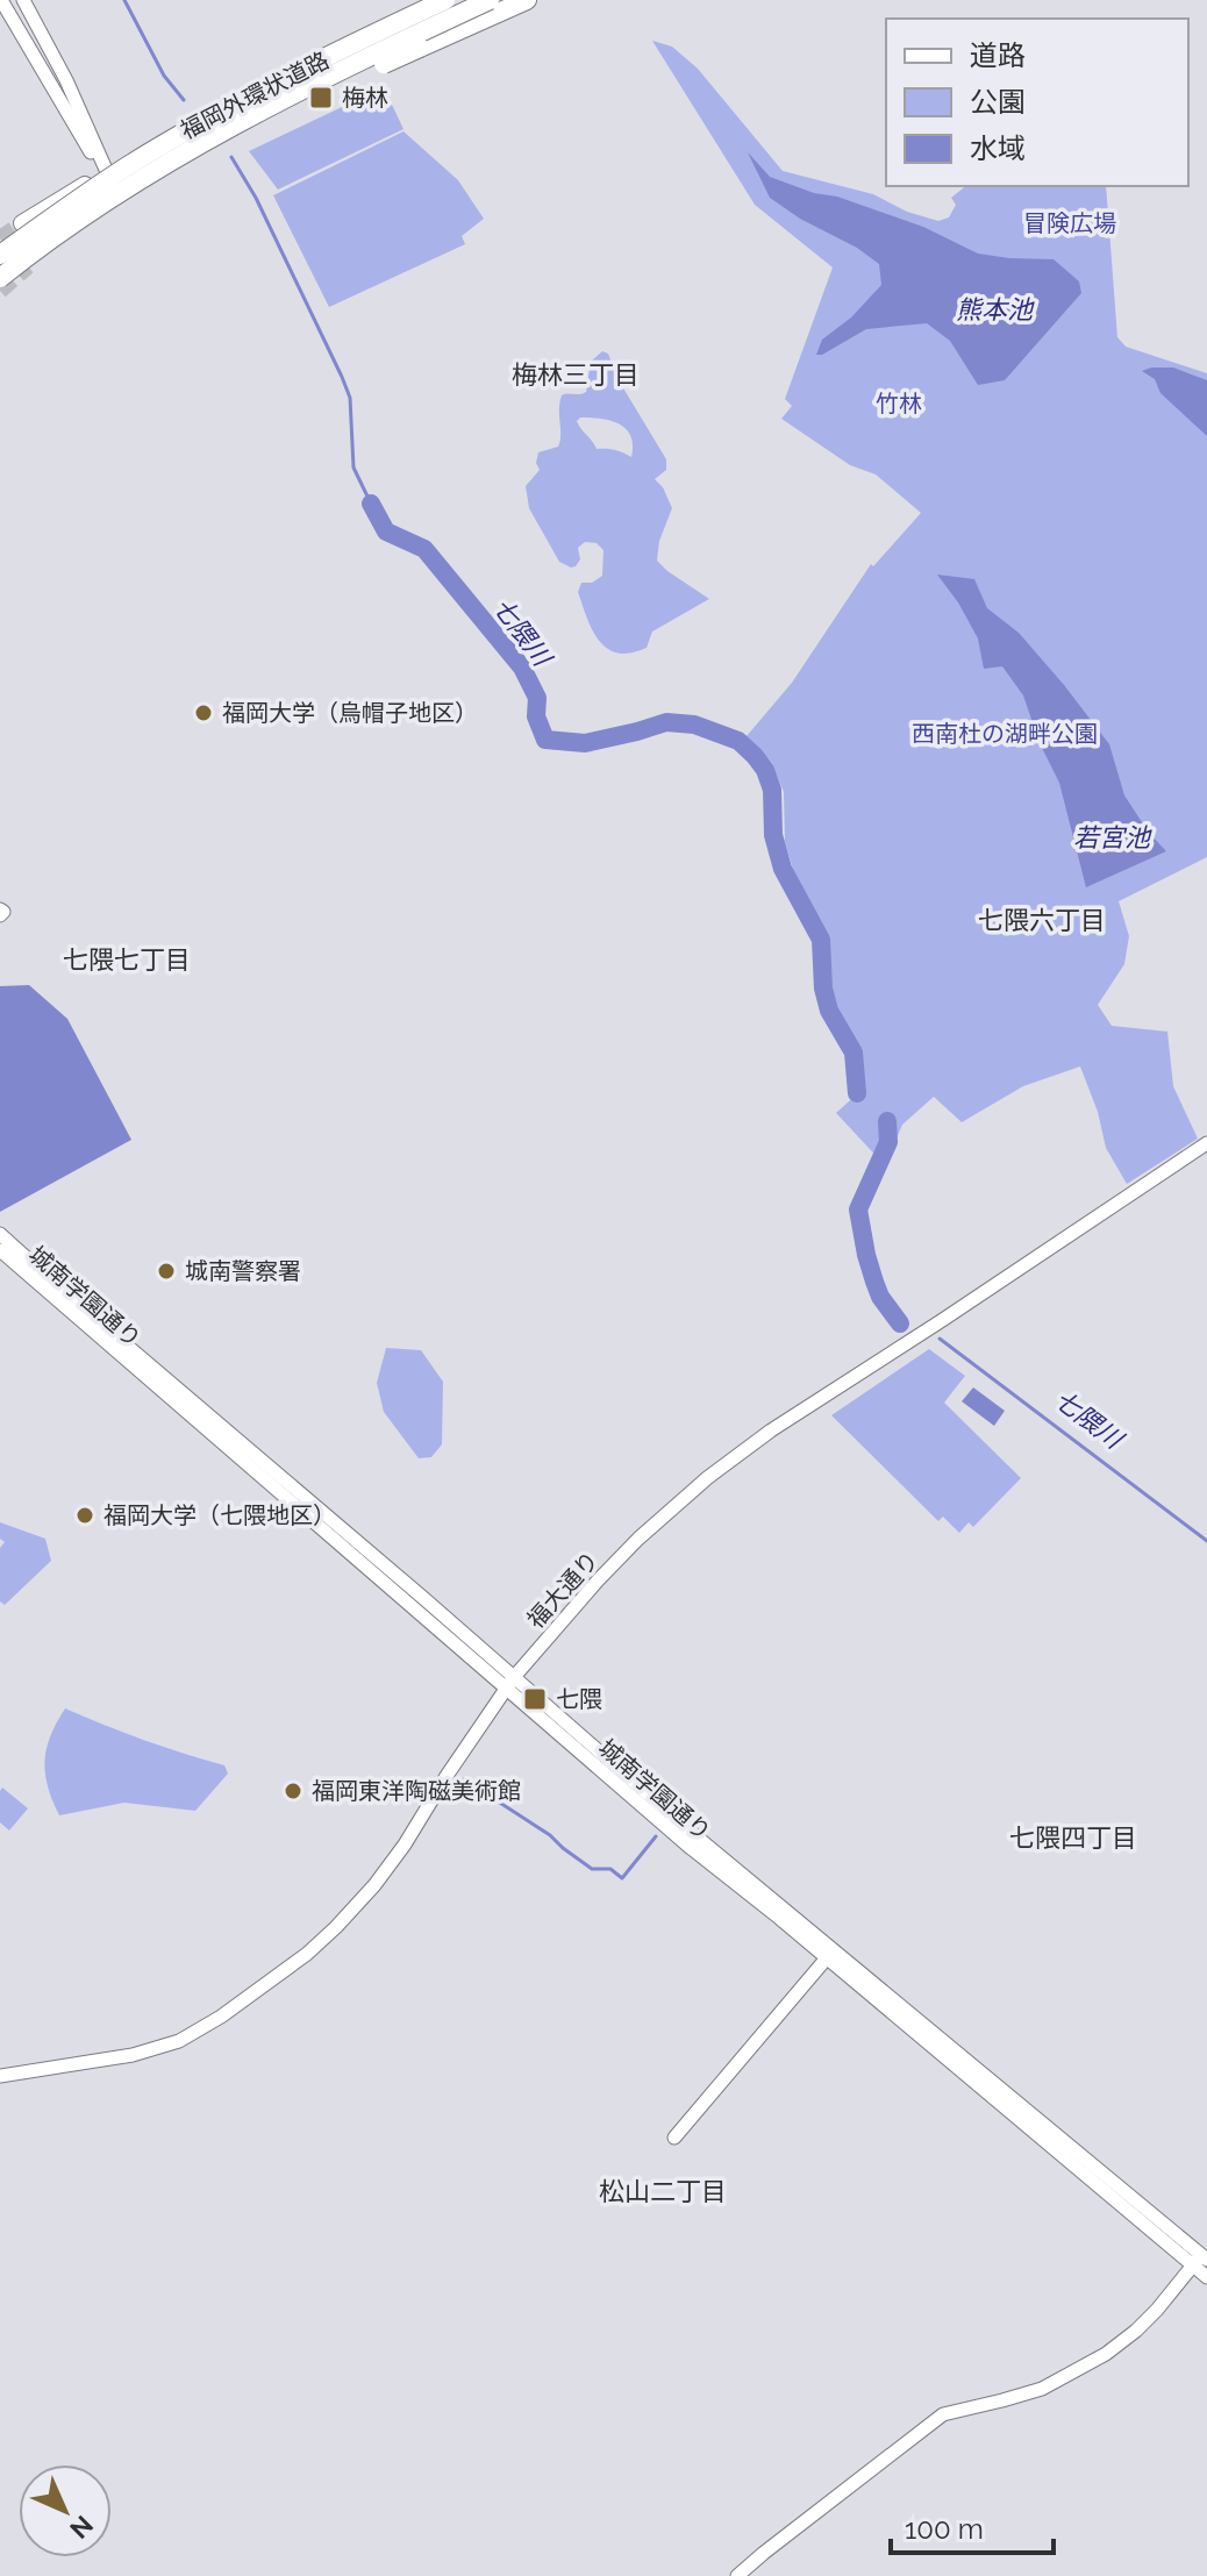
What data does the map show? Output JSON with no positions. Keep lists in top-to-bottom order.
{
  "streets": {
    "highway": ["福岡外環状道路"],
    "street": ["城南学園通り", "福大通り"]
  },
  "crossings": [
    ["城南学園通り", "福大通り"]
  ],
  "districts": [
    "梅林三丁目",
    "七隈六丁目",
    "七隈七丁目",
    "七隈四丁目",
    "松山二丁目"
  ],
  "water": ["熊本池", "七隈川", "若宮池"],
  "parks": ["冒険広場", "竹林", "西南杜の湖畔公園"],
  "places": {
    "transit": ["梅林", "七隈"],
    "other": [
      "福岡大学（烏帽子地区）",
      "城南警察署",
      "福岡大学（七隈地区）",
      "福岡東洋陶磁美術館"
    ]
  },
  "legend": ["道路", "公園", "水域"],
  "scale_bar": "100 m",
  "north": "bottom right"
}
